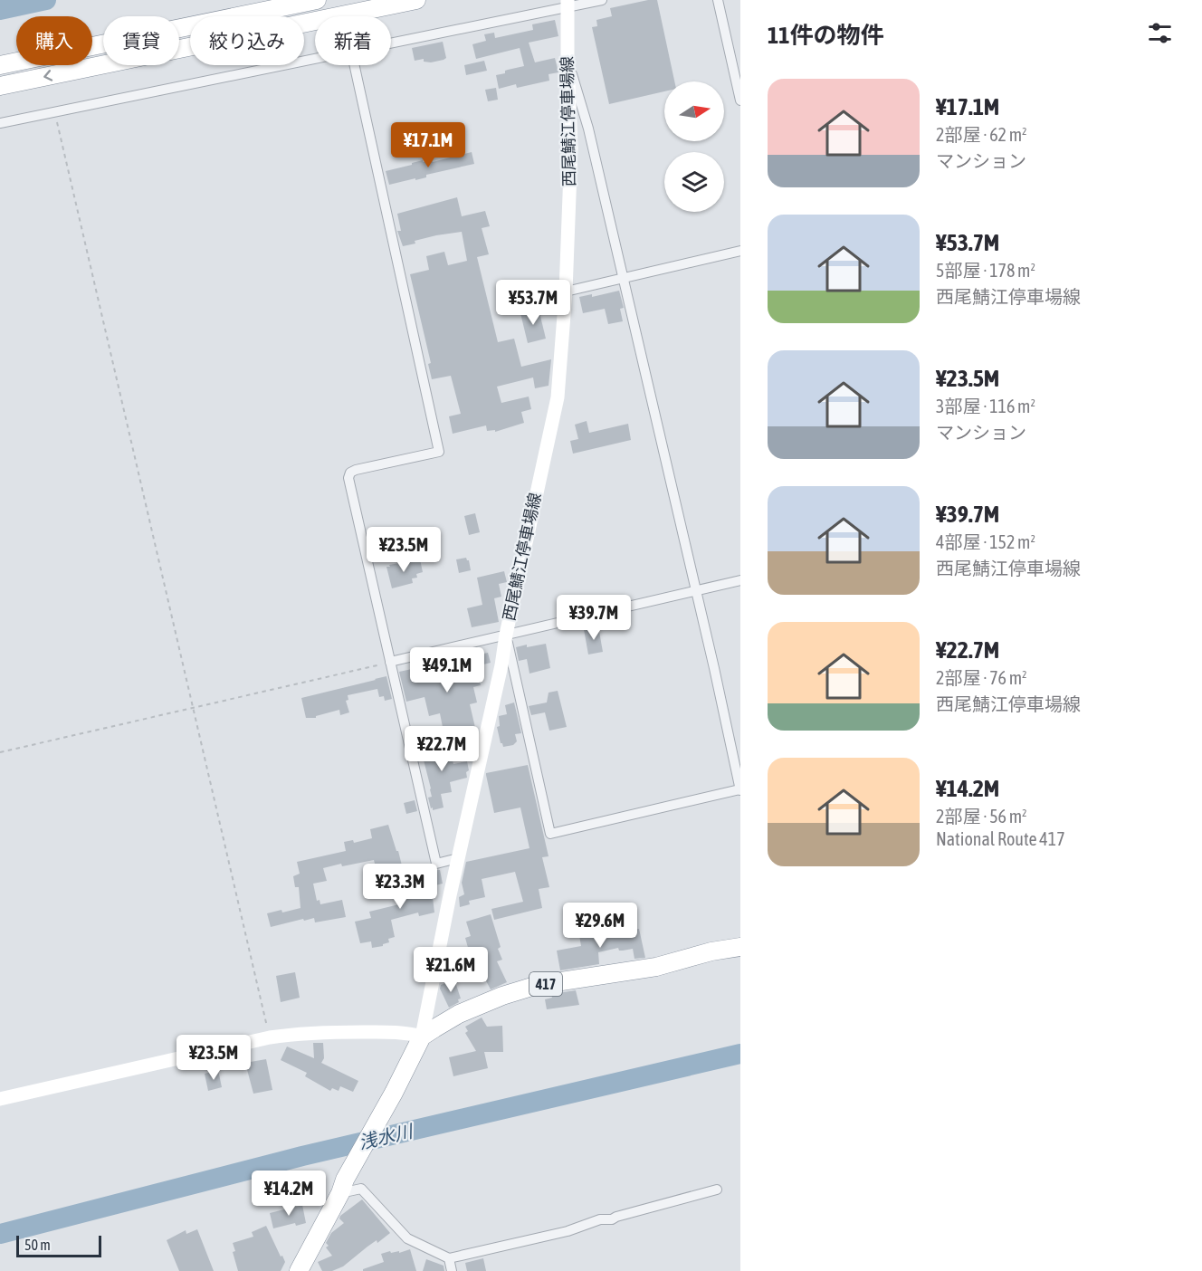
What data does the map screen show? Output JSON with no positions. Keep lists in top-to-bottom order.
{
  "streets": {
    "highway": ["417"],
    "main road": ["西尾鯖江停車場線"]
  },
  "crossings": [
    ["西尾鯖江停車場線", "417"]
  ],
  "water": ["浅水川"],
  "scale_bar": "50 m",
  "north": "right",
  "page": {
    "heading": "11件の物件",
    "chip": [
      "購入",
      "賃貸",
      "絞り込み",
      "新着"
    ],
    "list": [
      {
        "name": "¥17.1M",
        "note": "2部屋 · 62 m² · マンション"
      },
      {
        "name": "¥53.7M",
        "note": "5部屋 · 178 m² · 西尾鯖江停車場線"
      },
      {
        "name": "¥23.5M",
        "note": "3部屋 · 116 m² · マンション"
      },
      {
        "name": "¥39.7M",
        "note": "4部屋 · 152 m² · 西尾鯖江停車場線"
      },
      {
        "name": "¥22.7M",
        "note": "2部屋 · 76 m² · 西尾鯖江停車場線"
      },
      {
        "name": "¥14.2M",
        "note": "2部屋 · 56 m² · National Route 417"
      }
    ],
    "price": [
      "¥17.1M",
      "¥53.7M",
      "¥23.5M",
      "¥39.7M",
      "¥49.1M",
      "¥22.7M",
      "¥23.3M",
      "¥29.6M",
      "¥21.6M",
      "¥23.5M",
      "¥14.2M"
    ],
    "scale": "50 m"
  }
}
